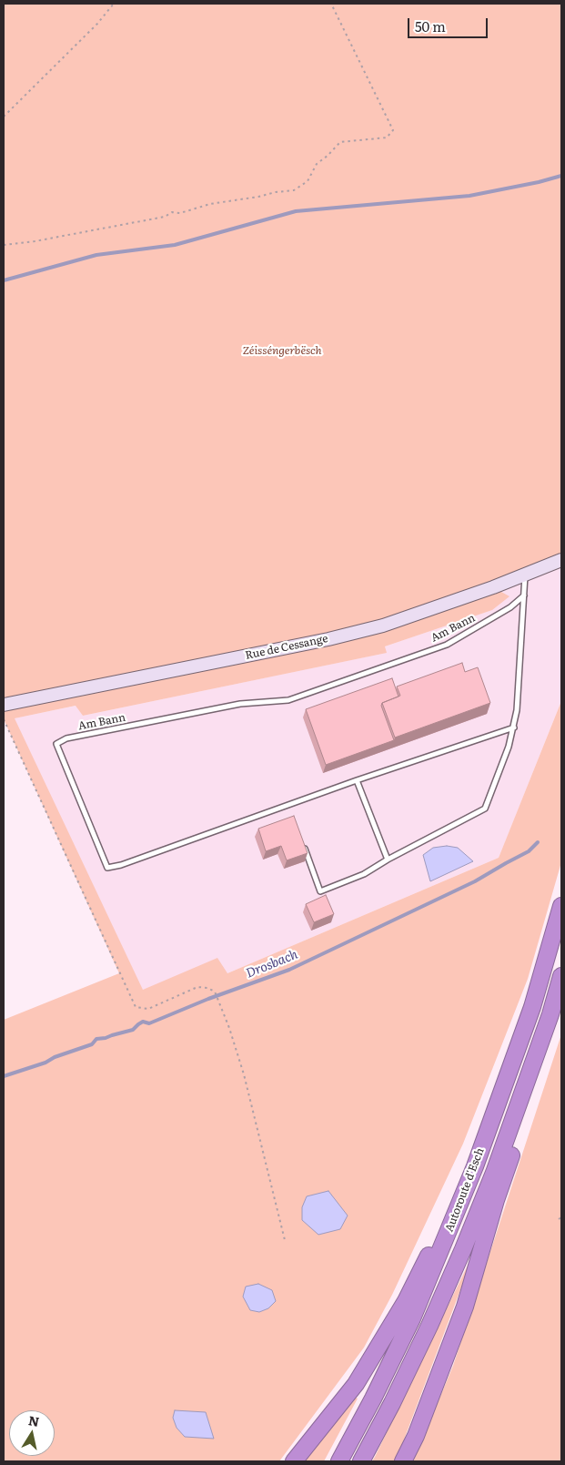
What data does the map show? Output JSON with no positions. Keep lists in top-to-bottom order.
{
  "streets": {
    "highway": ["Autoroute d'Esch"],
    "main road": ["Rue de Cessange"],
    "lane": ["Am Bann"]
  },
  "water": ["Drosbach"],
  "parks": ["Zéisséngerbësch"],
  "scale_bar": "50 m",
  "north": "top"
}
